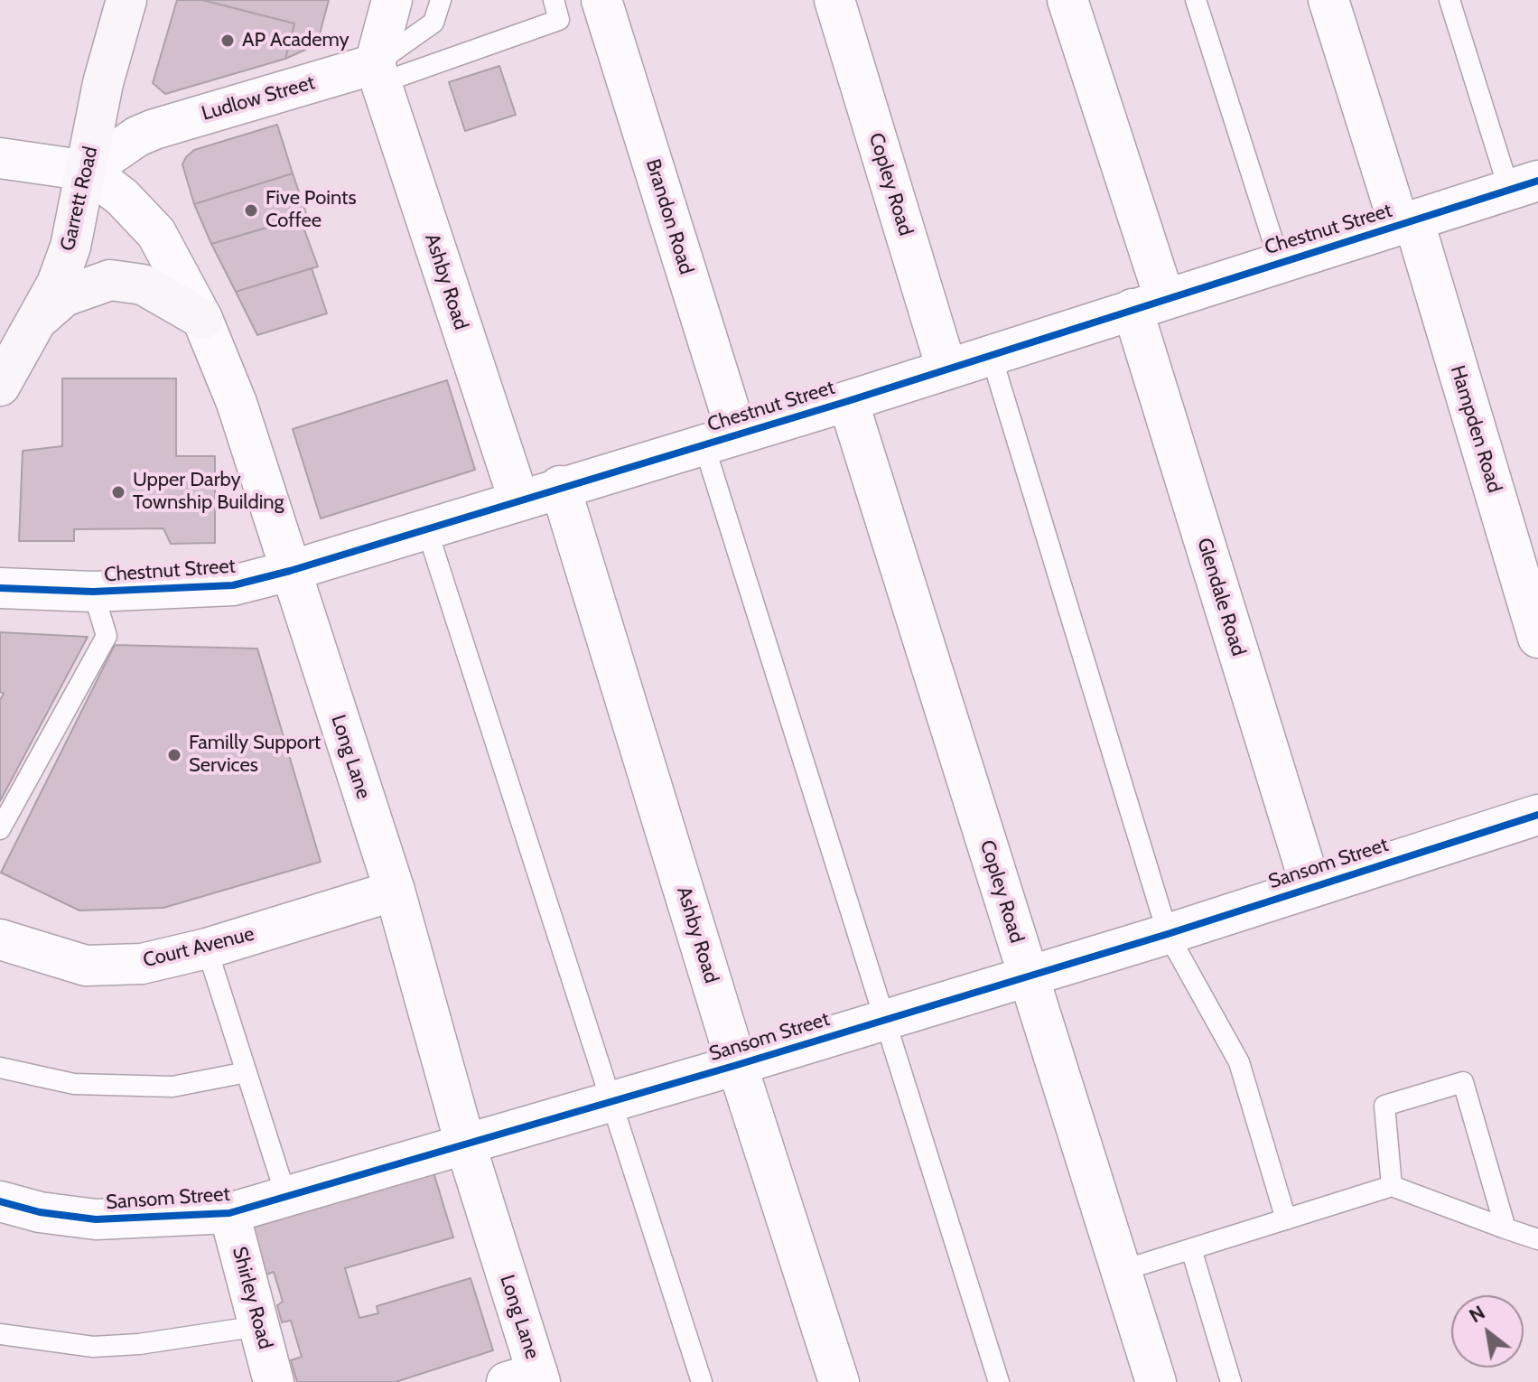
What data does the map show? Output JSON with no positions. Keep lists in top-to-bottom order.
{
  "streets": {
    "main road": ["Garrett Road"],
    "street": [
      "Ludlow Street",
      "Copley Road",
      "Brandon Road",
      "Chestnut Street",
      "Ashby Road",
      "Hampden Road",
      "Glendale Road",
      "Long Lane",
      "Sansom Street",
      "Court Avenue",
      "Shirley Road"
    ]
  },
  "crossings": [
    ["Ludlow Street", "Garrett Road"],
    ["Ludlow Street", "Ashby Road"],
    ["Ludlow Street", "Long Lane"],
    ["Copley Road", "Chestnut Street"],
    ["Copley Road", "Sansom Street"],
    ["Garrett Road", "Long Lane"],
    ["Brandon Road", "Chestnut Street"],
    ["Chestnut Street", "Ashby Road"],
    ["Chestnut Street", "Hampden Road"],
    ["Chestnut Street", "Glendale Road"],
    ["Chestnut Street", "Long Lane"],
    ["Ashby Road", "Sansom Street"],
    ["Glendale Road", "Sansom Street"],
    ["Long Lane", "Sansom Street"],
    ["Long Lane", "Court Avenue"],
    ["Sansom Street", "Shirley Road"]
  ],
  "places": [
    "AP Academy",
    "Five Points Coffee",
    "Upper Darby Township Building",
    "Familly Support Services"
  ],
  "north": "top left"
}
